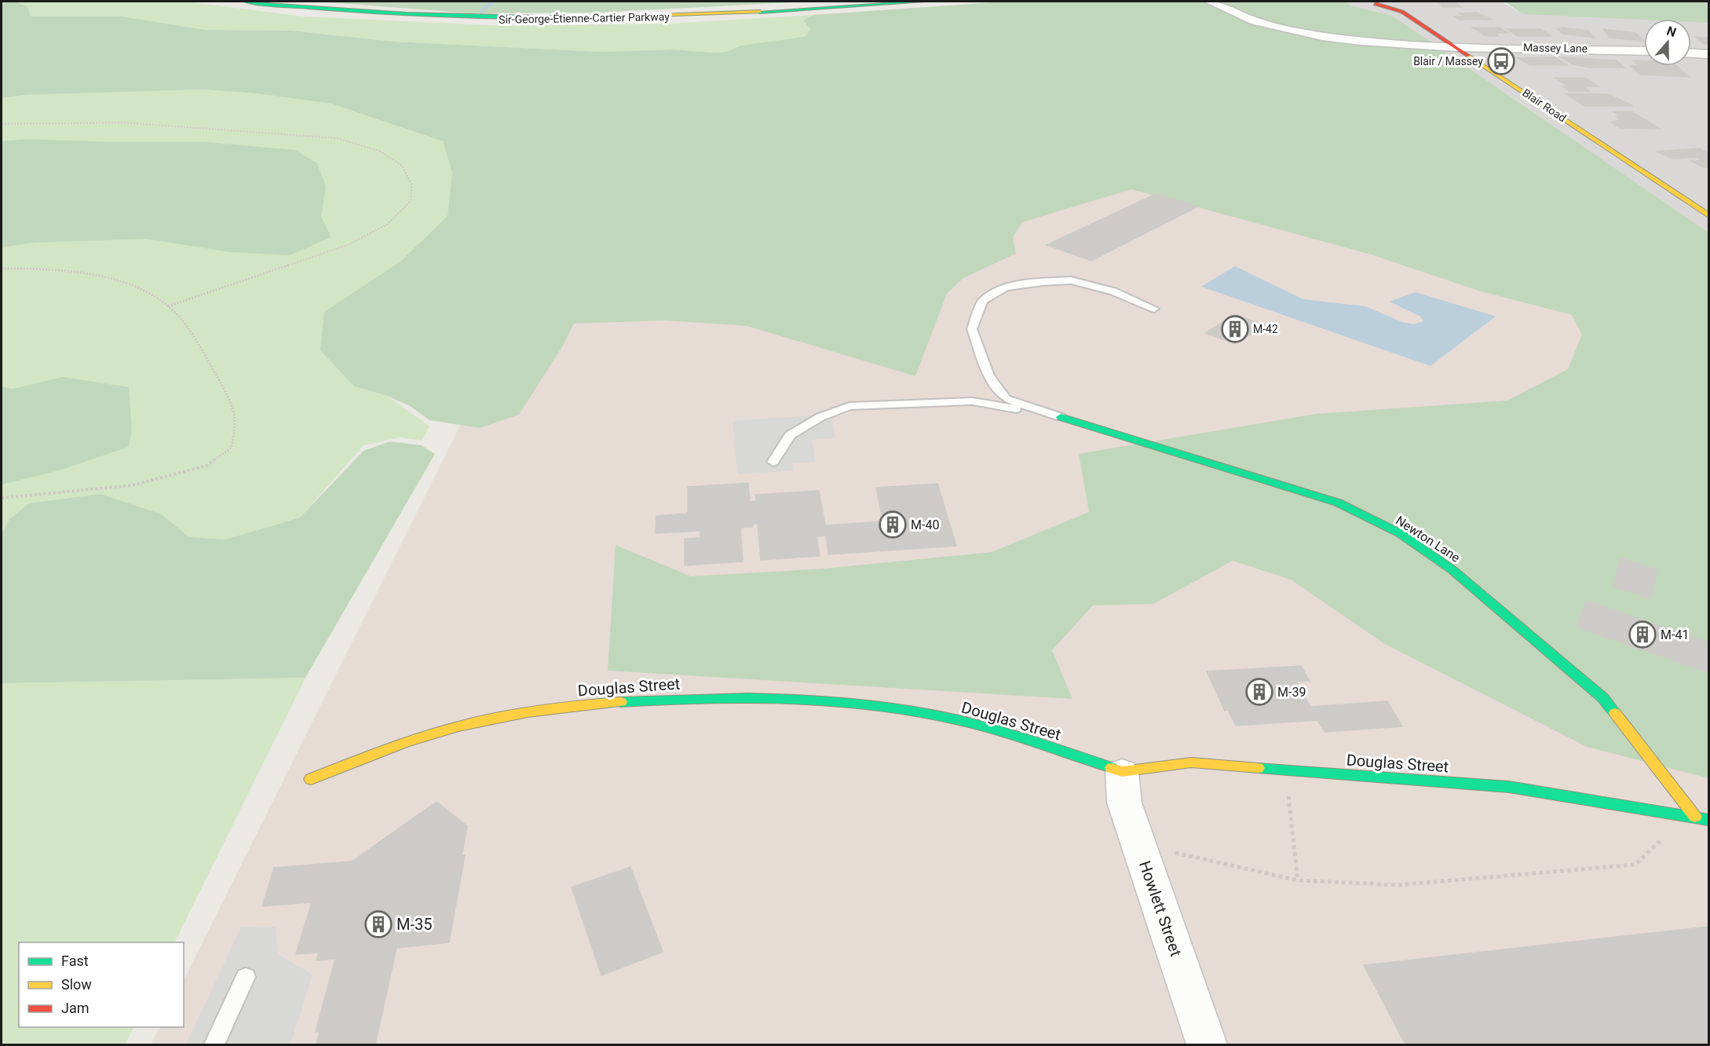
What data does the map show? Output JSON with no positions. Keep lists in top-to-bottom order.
{
  "streets": {
    "street": [
      "Sir-George-Étienne-Cartier Parkway",
      "Massey Lane",
      "Blair Road",
      "Newton Lane",
      "Douglas Street",
      "Howlett Street"
    ]
  },
  "crossings": [
    ["Massey Lane", "Blair Road"],
    ["Newton Lane", "Douglas Street"],
    ["Douglas Street", "Howlett Street"]
  ],
  "places": {
    "bus stop": ["Blair / Massey"],
    "building": [
      "M-42",
      "M-40",
      "M-41",
      "M-39",
      "M-35"
    ]
  },
  "legend": ["Fast", "Slow", "Jam"],
  "north": "top"
}
